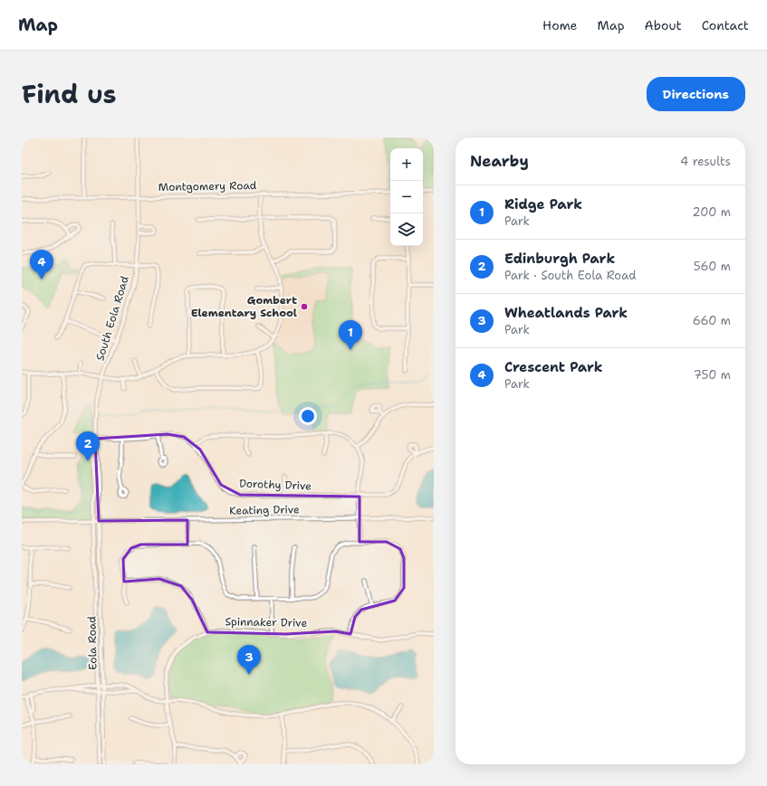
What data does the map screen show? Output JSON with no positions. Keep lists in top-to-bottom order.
{
  "streets": {
    "street": [
      "Montgomery Road",
      "South Eola Road",
      "Dorothy Drive",
      "Keating Drive",
      "Spinnaker Drive",
      "Eola Road"
    ]
  },
  "crossings": [
    ["Montgomery Road", "South Eola Road"],
    ["South Eola Road", "Dorothy Drive"],
    ["South Eola Road", "Keating Drive"],
    ["South Eola Road", "Eola Road"],
    ["Keating Drive", "Eola Road"]
  ],
  "places": ["Gombert Elementary School"],
  "page": {
    "header": "Map",
    "nav": [
      "Home",
      "Map",
      "About",
      "Contact"
    ],
    "title": "Find us",
    "buttons": "Directions",
    "heading": ["Nearby", "4 results"],
    "map_buttons": ["+", "−"],
    "list": [
      {
        "mark": "1",
        "name": "Ridge Park",
        "note": "Park",
        "value": "200 m"
      },
      {
        "mark": "2",
        "name": "Edinburgh Park",
        "note": "Park · South Eola Road",
        "value": "560 m"
      },
      {
        "mark": "3",
        "name": "Wheatlands Park",
        "note": "Park",
        "value": "660 m"
      },
      {
        "mark": "4",
        "name": "Crescent Park",
        "note": "Park",
        "value": "750 m"
      }
    ],
    "pins": [
      "4",
      "1",
      "2",
      "3"
    ]
  }
}
